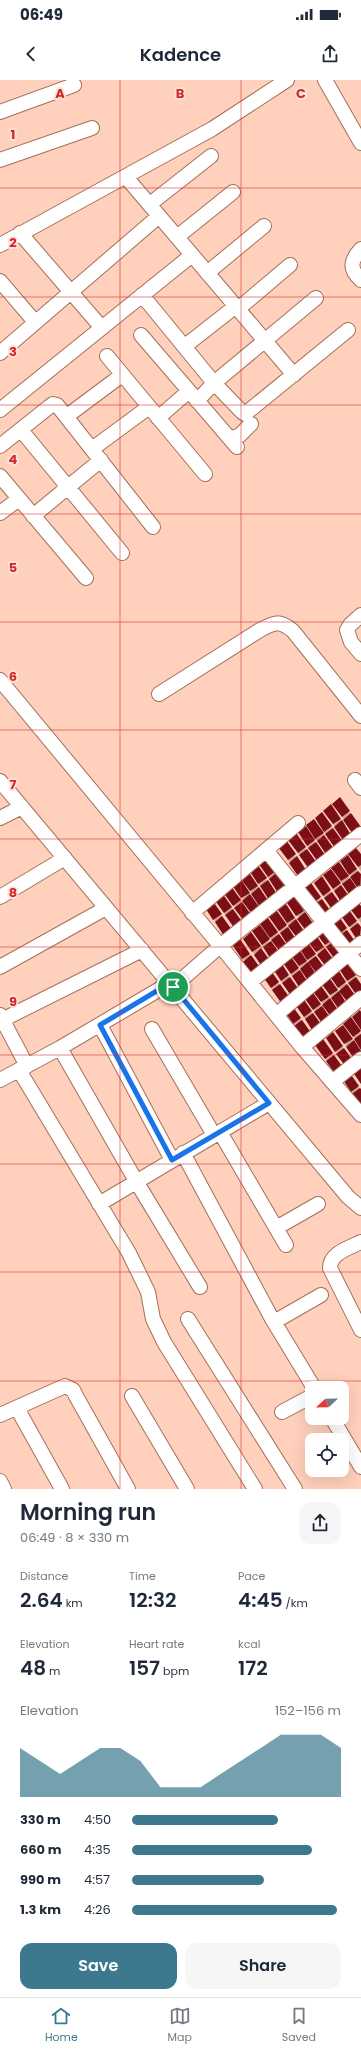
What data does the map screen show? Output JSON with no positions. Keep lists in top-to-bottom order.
{
  "north": "left",
  "page": {
    "status": "06:49",
    "header": "Kadence",
    "heading": ["Morning run", "06:49 · 8 × 330 m"],
    "stats": [
      ["Distance", "2.64 km"],
      ["Time", "12:32"],
      ["Pace", "4:45 /km"],
      ["Elevation", "48 m"],
      ["Heart rate", "157 bpm"],
      ["kcal", "172"]
    ],
    "chart": ["Elevation", "152–156 m"],
    "list": [
      {
        "name": "330 m",
        "note": "4:50"
      },
      {
        "name": "660 m",
        "note": "4:35"
      },
      {
        "name": "990 m",
        "note": "4:57"
      },
      {
        "name": "1.3 km",
        "note": "4:26"
      }
    ],
    "buttons": ["Save", "Share"],
    "tabs": ["Home", "Map", "Saved"]
  },
  "grid": {
    "columns": ["A", "B", "C"],
    "rows": [
      "1",
      "2",
      "3",
      "4",
      "5",
      "6",
      "7",
      "8",
      "9"
    ]
  }
}
